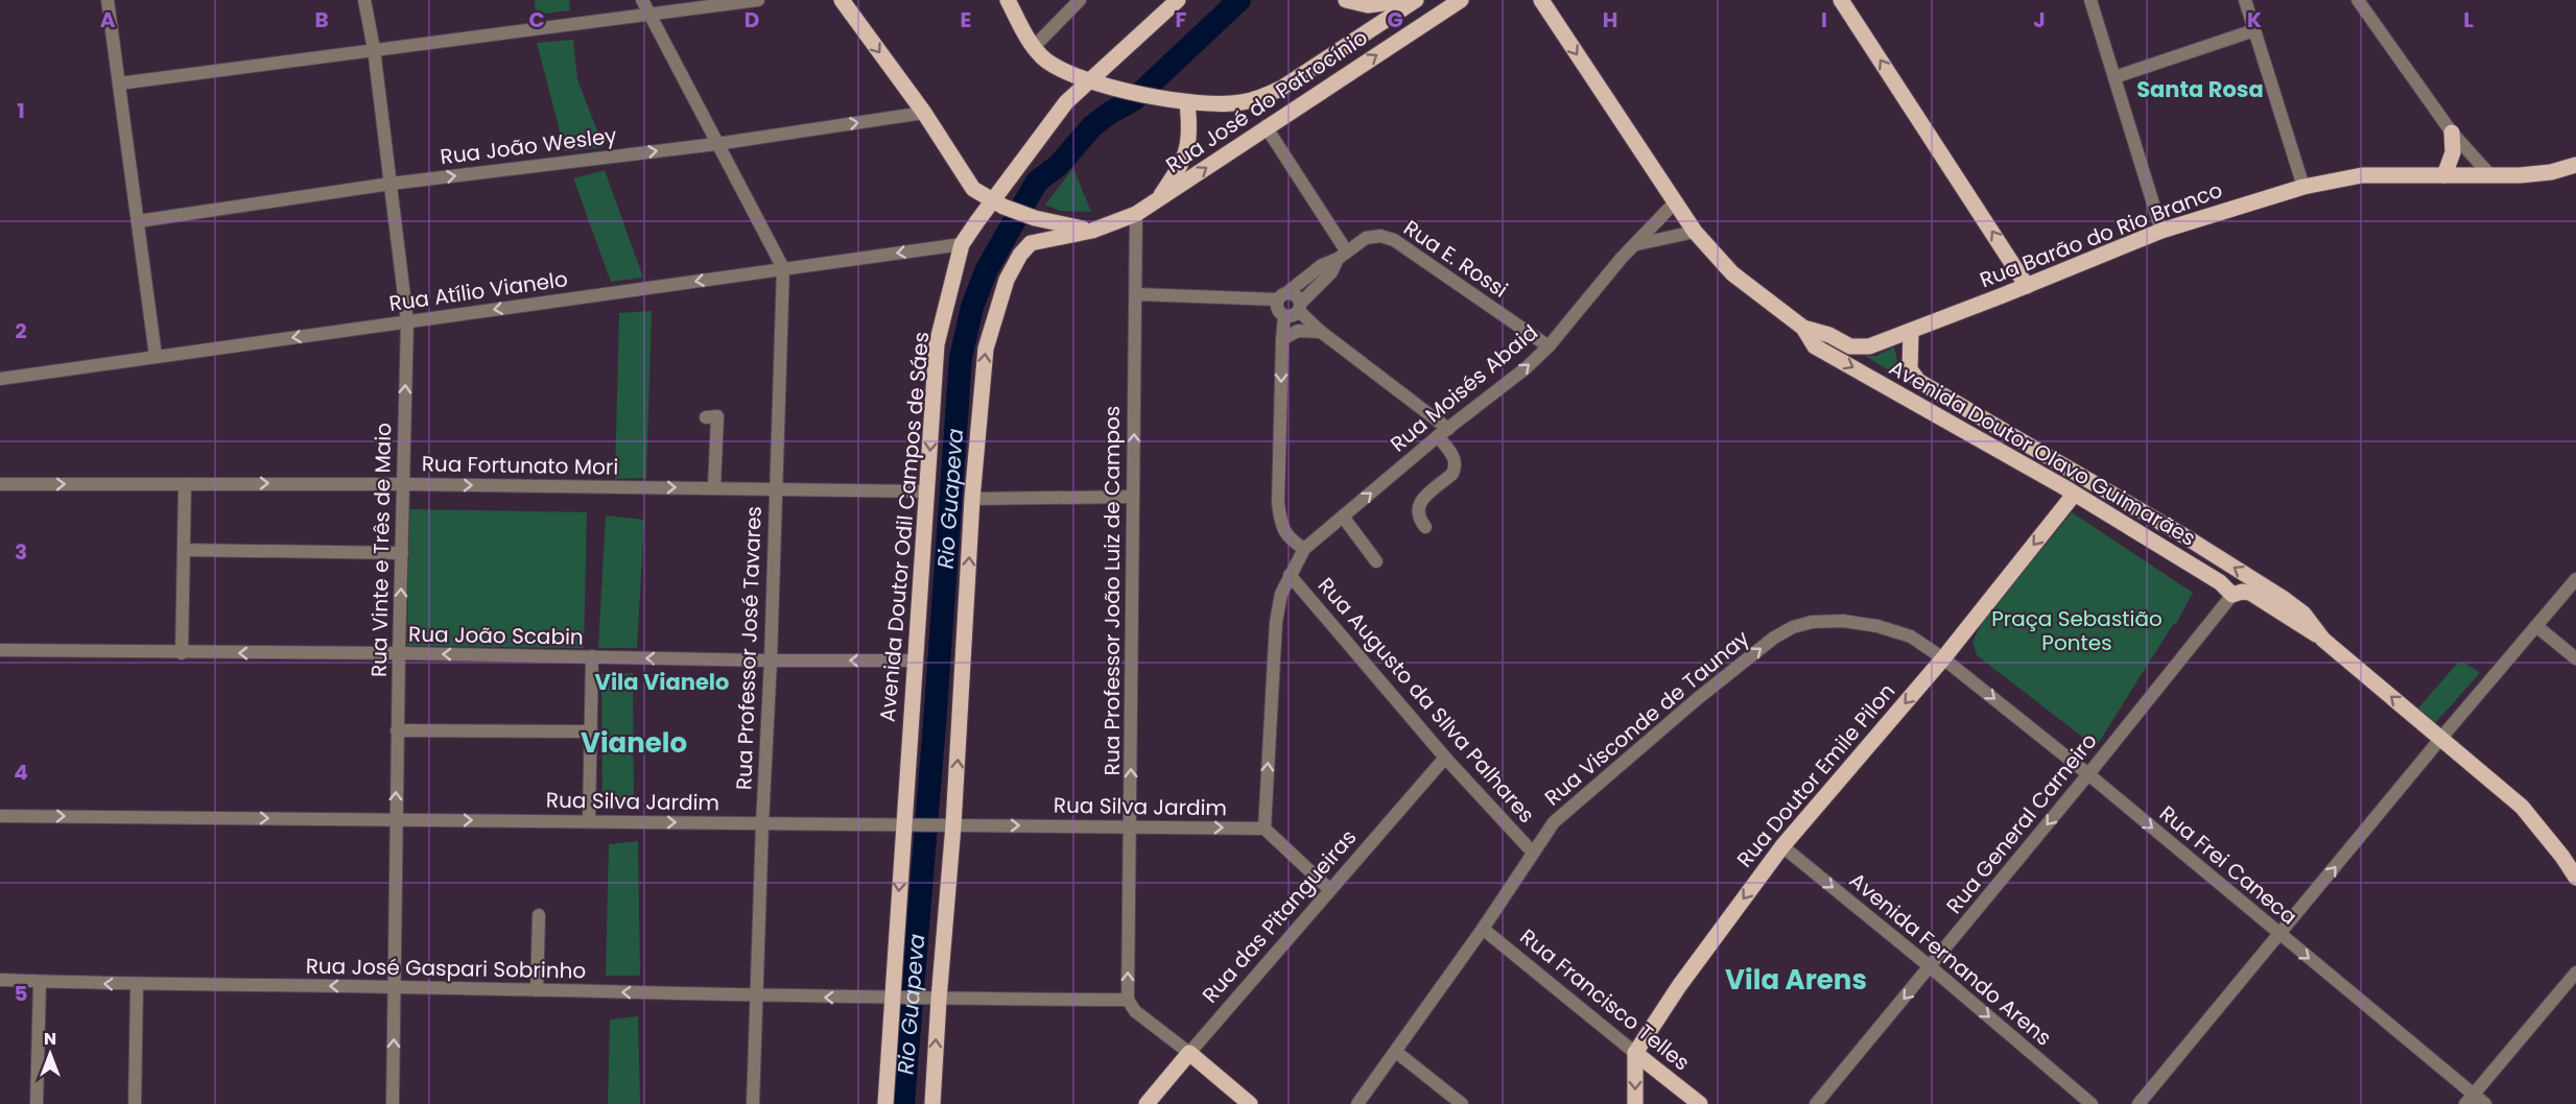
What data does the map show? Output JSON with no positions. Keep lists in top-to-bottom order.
{
  "streets": {
    "main road": [
      "Rua José do Patrocínio",
      "Rua Barão do Rio Branco",
      "Avenida Doutor Olavo Guimarães",
      "Avenida Doutor Odil Campos de Sáes",
      "Rua Doutor Emile Pilon",
      "Rua das Pitangueiras",
      "Rua Francisco Telles"
    ],
    "street": [
      "Rua João Wesley",
      "Rua E. Rossi",
      "Rua Atílio Vianelo",
      "Rua Moisés Abaid",
      "Rua Fortunato Mori",
      "Rua Vinte e Três de Maio",
      "Rua Professor João Luiz de Campos",
      "Rua João Scabin",
      "Rua Professor José Tavares",
      "Rua Augusto da SIlva Palhares",
      "Rua Visconde de Taunay",
      "Rua Silva Jardim",
      "Rua General Carneiro",
      "Rua Frei Caneca",
      "Avenida Fernando Arens",
      "Rua José Gaspari Sobrinho"
    ]
  },
  "crossings": [
    ["Rua José do Patrocínio", "Avenida Doutor Odil Campos de Sáes"],
    ["Rua José do Patrocínio", "Rua Professor João Luiz de Campos"],
    ["Rua João Wesley", "Rua Vinte e Três de Maio"],
    ["Rua Barão do Rio Branco", "Avenida Doutor Olavo Guimarães"],
    ["Rua E. Rossi", "Rua Moisés Abaid"],
    ["Rua Atílio Vianelo", "Avenida Doutor Odil Campos de Sáes"],
    ["Rua Atílio Vianelo", "Rua Vinte e Três de Maio"],
    ["Rua Atílio Vianelo", "Rua Professor José Tavares"],
    ["Rua Moisés Abaid", "Rua Augusto da SIlva Palhares"],
    ["Rua Moisés Abaid", "Rua Silva Jardim"],
    ["Avenida Doutor Olavo Guimarães", "Rua Doutor Emile Pilon"],
    ["Avenida Doutor Olavo Guimarães", "Rua General Carneiro"],
    ["Rua Fortunato Mori", "Avenida Doutor Odil Campos de Sáes"],
    ["Rua Fortunato Mori", "Rua Vinte e Três de Maio"],
    ["Rua Fortunato Mori", "Rua Professor José Tavares"],
    ["Avenida Doutor Odil Campos de Sáes", "Rua João Scabin"],
    ["Avenida Doutor Odil Campos de Sáes", "Rua Silva Jardim"],
    ["Avenida Doutor Odil Campos de Sáes", "Rua José Gaspari Sobrinho"],
    ["Rua Vinte e Três de Maio", "Rua João Scabin"],
    ["Rua Vinte e Três de Maio", "Rua Silva Jardim"],
    ["Rua Vinte e Três de Maio", "Rua José Gaspari Sobrinho"],
    ["Rua Professor João Luiz de Campos", "Rua Silva Jardim"],
    ["Rua João Scabin", "Rua Professor José Tavares"],
    ["Rua Professor José Tavares", "Rua Silva Jardim"],
    ["Rua Professor José Tavares", "Rua José Gaspari Sobrinho"],
    ["Rua Augusto da SIlva Palhares", "Rua Visconde de Taunay"],
    ["Rua Augusto da SIlva Palhares", "Rua das Pitangueiras"],
    ["Rua Visconde de Taunay", "Rua Doutor Emile Pilon"],
    ["Rua Visconde de Taunay", "Rua Frei Caneca"],
    ["Rua Visconde de Taunay", "Rua Francisco Telles"],
    ["Rua Doutor Emile Pilon", "Rua Frei Caneca"],
    ["Rua Doutor Emile Pilon", "Avenida Fernando Arens"],
    ["Rua Doutor Emile Pilon", "Rua Francisco Telles"],
    ["Rua General Carneiro", "Rua Frei Caneca"],
    ["Rua General Carneiro", "Avenida Fernando Arens"]
  ],
  "one_way": [
    "Rua João Wesley",
    "Rua Atílio Vianelo",
    "Rua Moisés Abaid",
    "Rua Vinte e Três de Maio",
    "Rua Professor João Luiz de Campos",
    "Rua Visconde de Taunay",
    "Rua Doutor Emile Pilon",
    "Rua Silva Jardim",
    "Rua General Carneiro",
    "Rua Frei Caneca",
    "Avenida Fernando Arens",
    "Rua José Gaspari Sobrinho"
  ],
  "districts": [
    "Santa Rosa",
    "Vila Vianelo",
    "Vianelo",
    "Vila Arens"
  ],
  "water": ["Rio Guapeva"],
  "parks": ["Praça Sebastião Pontes"],
  "north": "top",
  "grid": {
    "columns": [
      "A",
      "B",
      "C",
      "D",
      "E",
      "F",
      "G",
      "H",
      "I",
      "J",
      "K",
      "L"
    ],
    "rows": [
      "1",
      "2",
      "3",
      "4",
      "5"
    ]
  }
}
